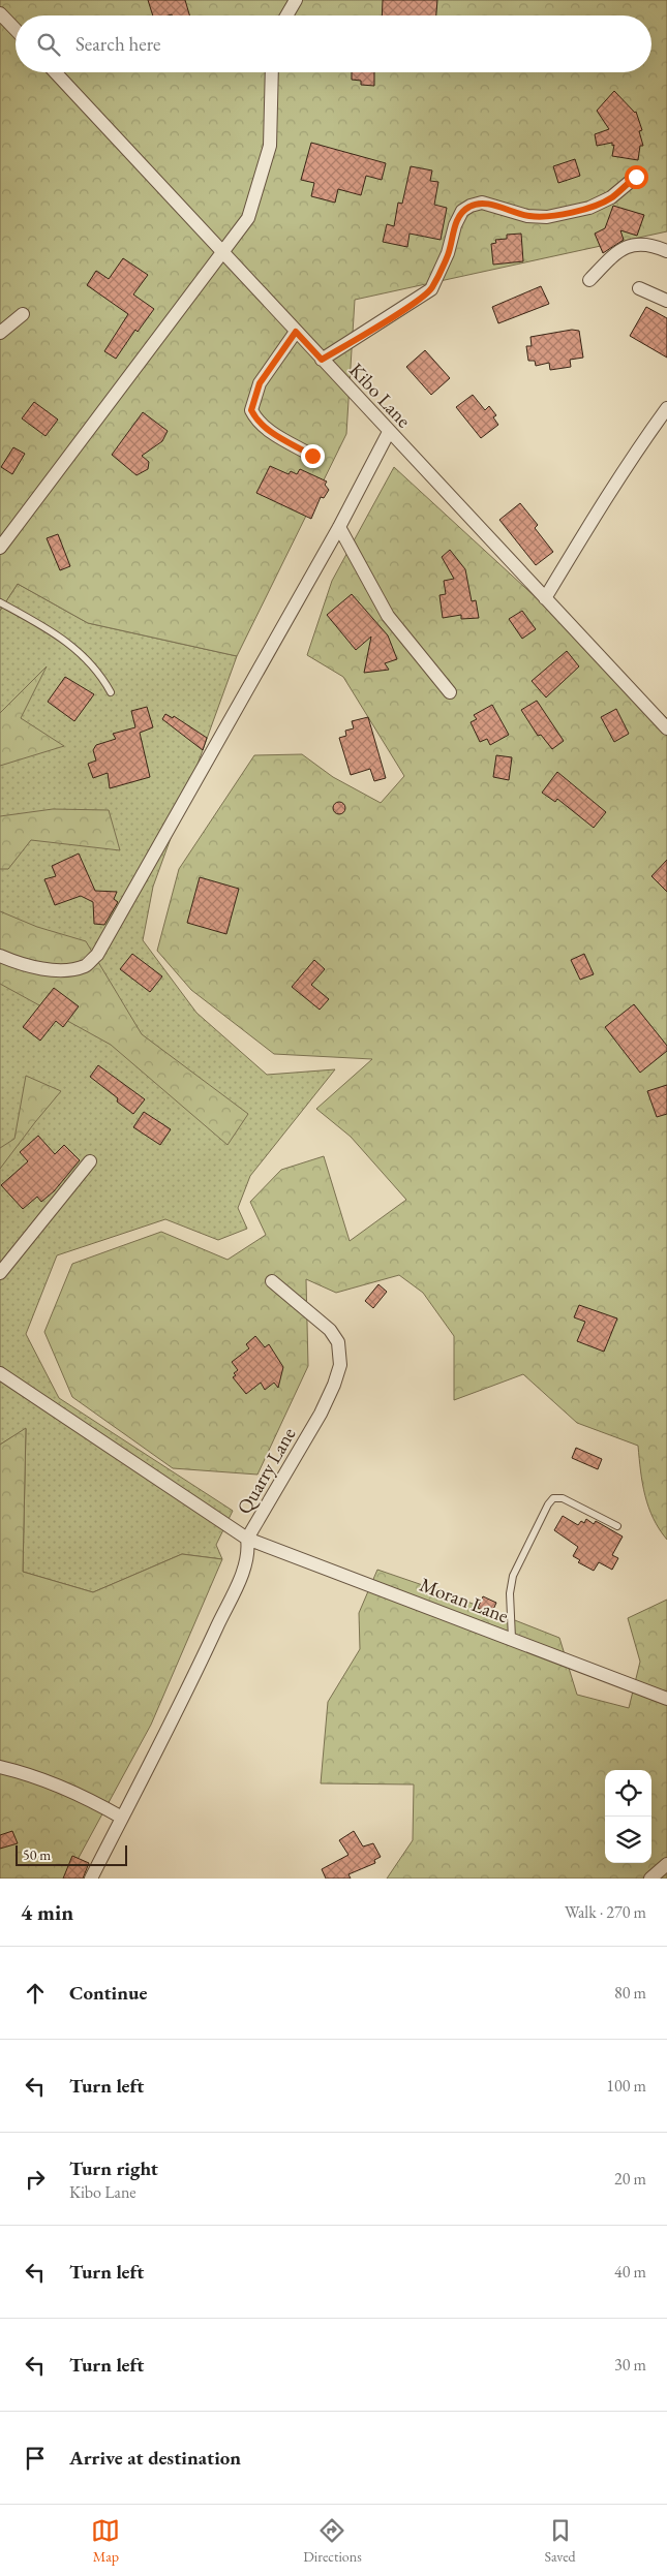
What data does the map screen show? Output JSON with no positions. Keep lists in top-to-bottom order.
{
  "streets": {
    "street": ["Kibo Lane", "Quarry Lane", "Moran Lane"]
  },
  "crossings": [
    ["Quarry Lane", "Moran Lane"]
  ],
  "scale_bar": "50 m",
  "page": {
    "search": "Search here",
    "scale": "50 m",
    "heading": ["4 min", "Walk · 270 m"],
    "list": [
      ["Continue", "80 m"],
      ["Turn left", "100 m"],
      ["Turn right", "Kibo Lane", "20 m"],
      ["Turn left", "40 m"],
      ["Turn left", "30 m"],
      "Arrive at destination"
    ],
    "nav": ["Map", "Directions", "Saved"]
  }
}
